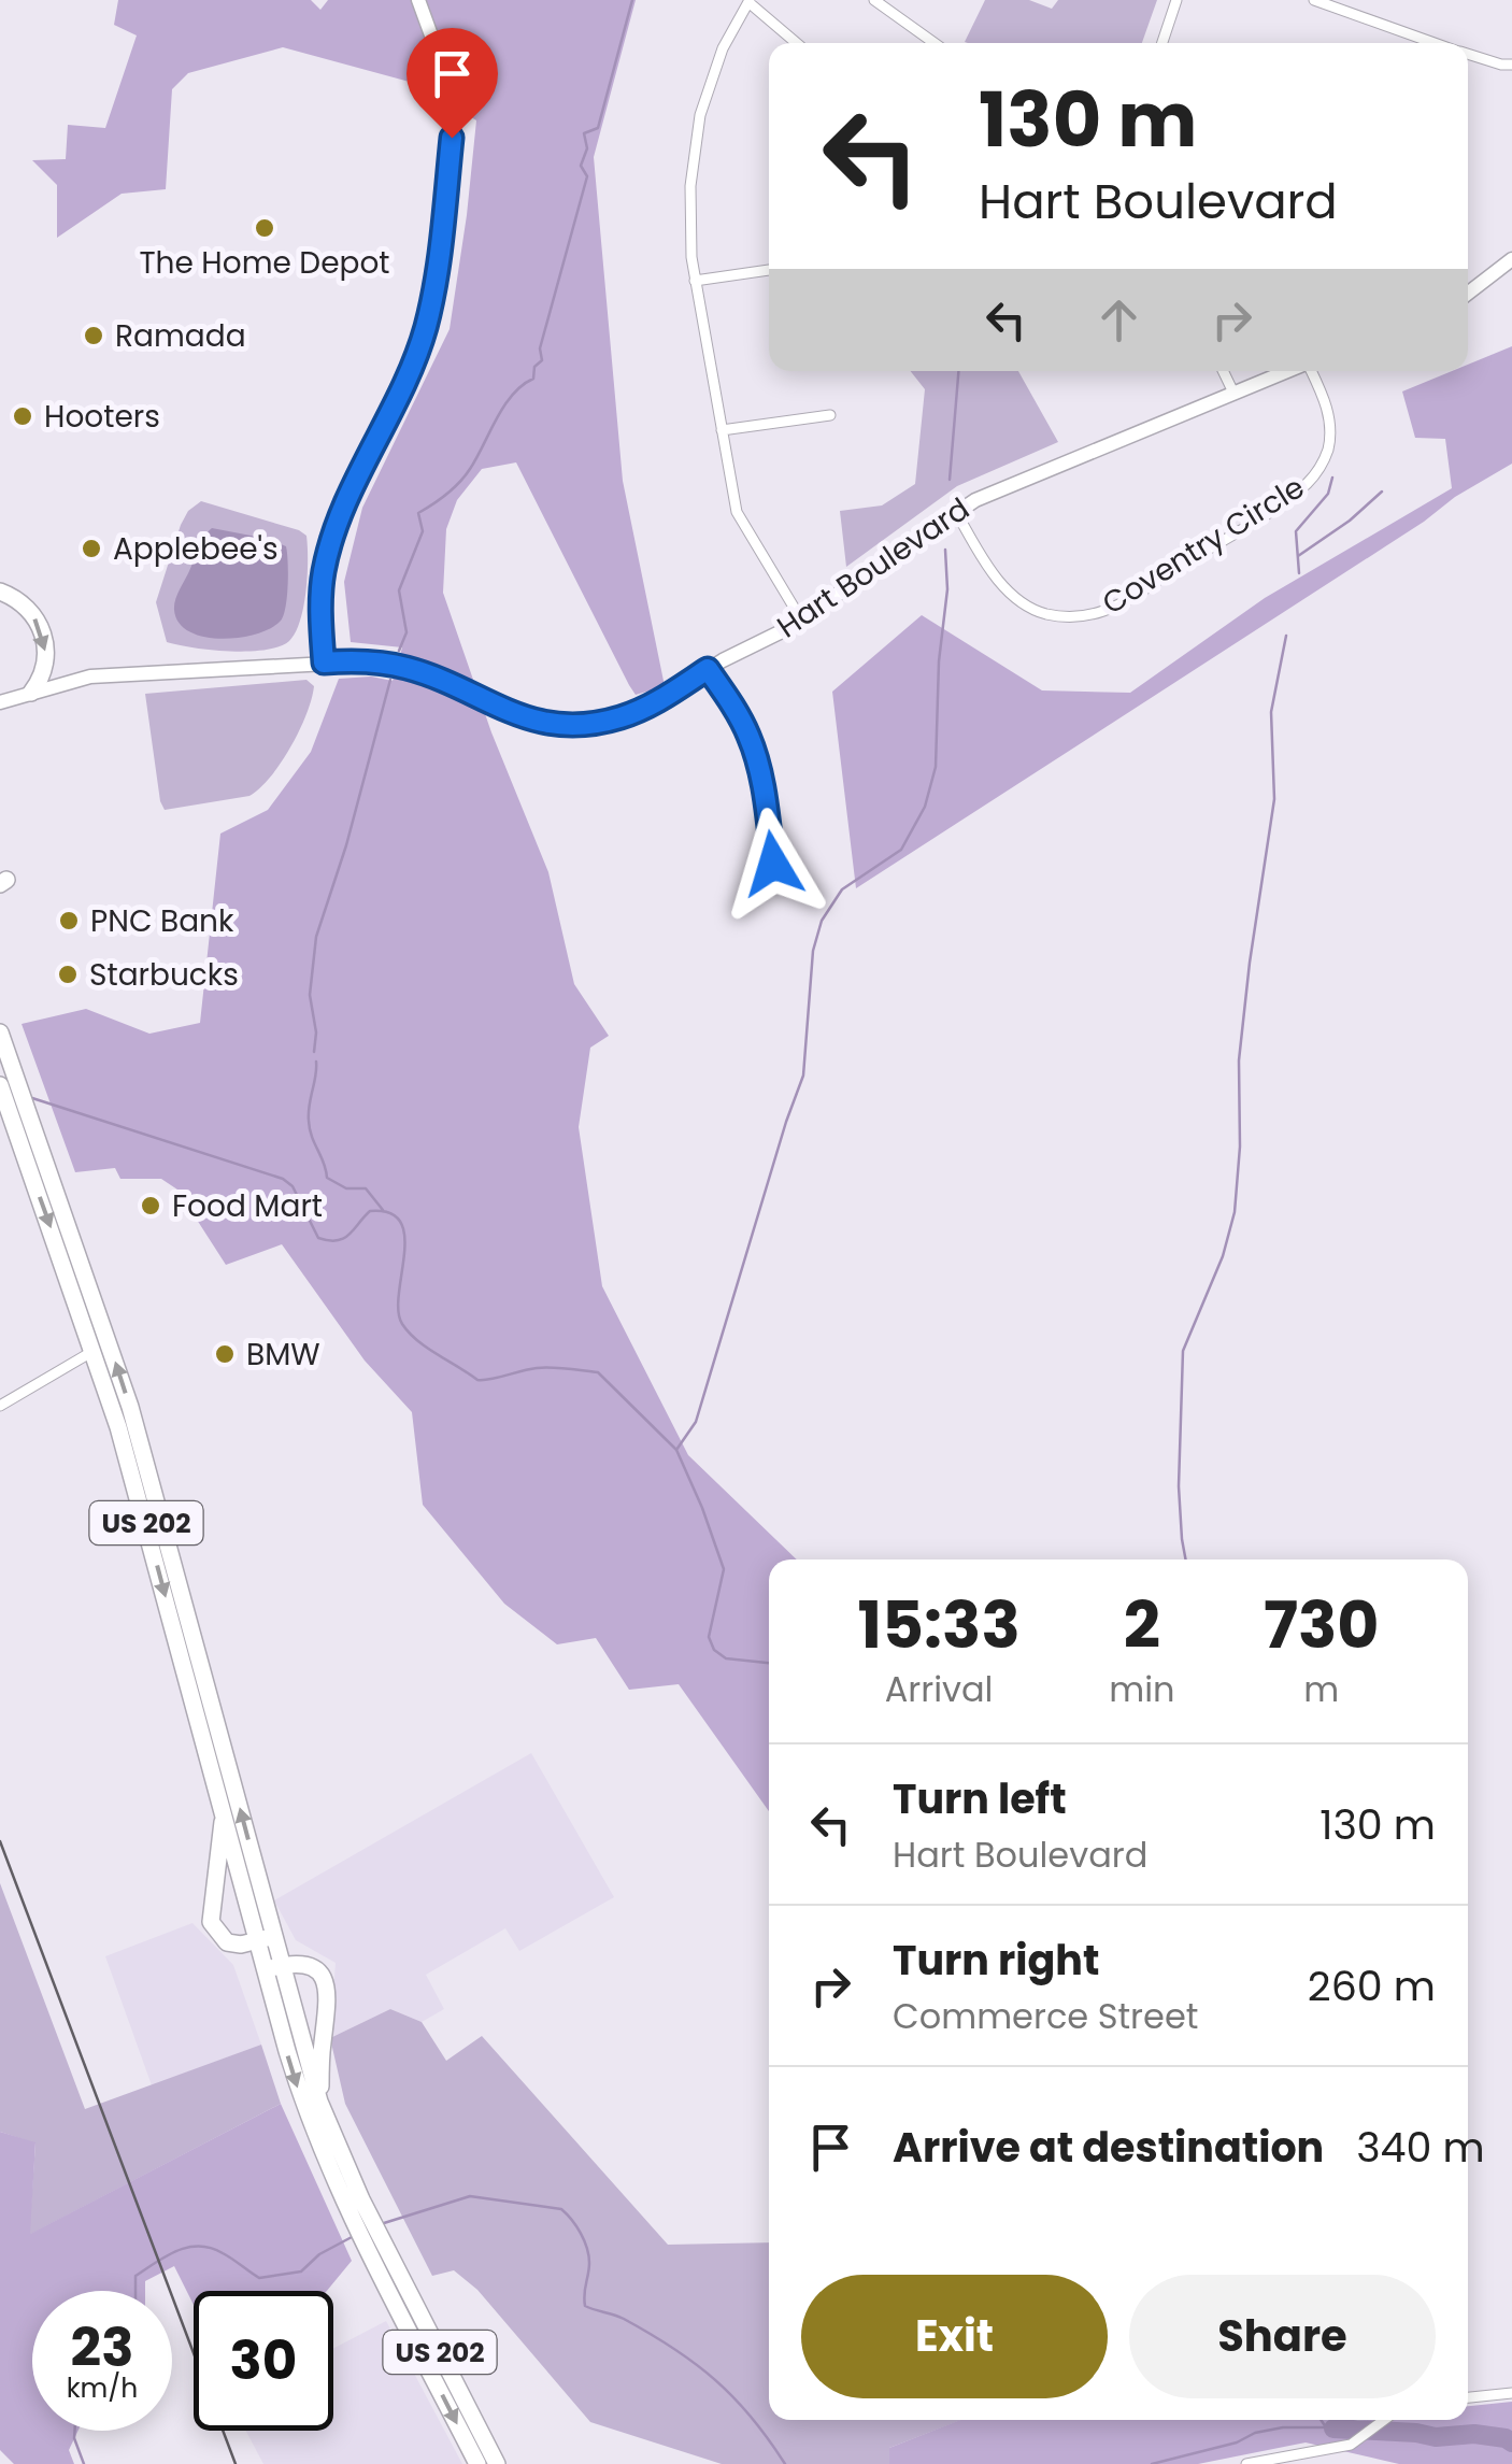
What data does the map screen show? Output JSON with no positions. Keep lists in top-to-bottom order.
{
  "streets": {
    "highway": ["US 202"],
    "street": ["Coventry Circle", "Hart Boulevard"]
  },
  "crossings": [
    ["Coventry Circle", "Hart Boulevard"]
  ],
  "places": [
    "The Home Depot",
    "Ramada",
    "Hooters",
    "Applebee's",
    "PNC Bank",
    "Starbucks",
    "Food Mart",
    "BMW"
  ],
  "page": {
    "turn": ["130 m", "Hart Boulevard"],
    "eta": [
      "15:33",
      "Arrival",
      "2",
      "min",
      "730",
      "m"
    ],
    "list": [
      {
        "name": "Turn left",
        "note": "Hart Boulevard",
        "value": "130 m"
      },
      {
        "name": "Turn right",
        "note": "Commerce Street",
        "value": "260 m"
      },
      {
        "name": "Arrive at destination",
        "value": "340 m"
      }
    ],
    "buttons": ["Exit", "Share"],
    "speed": "23 km/h",
    "limit": "30"
  }
}
